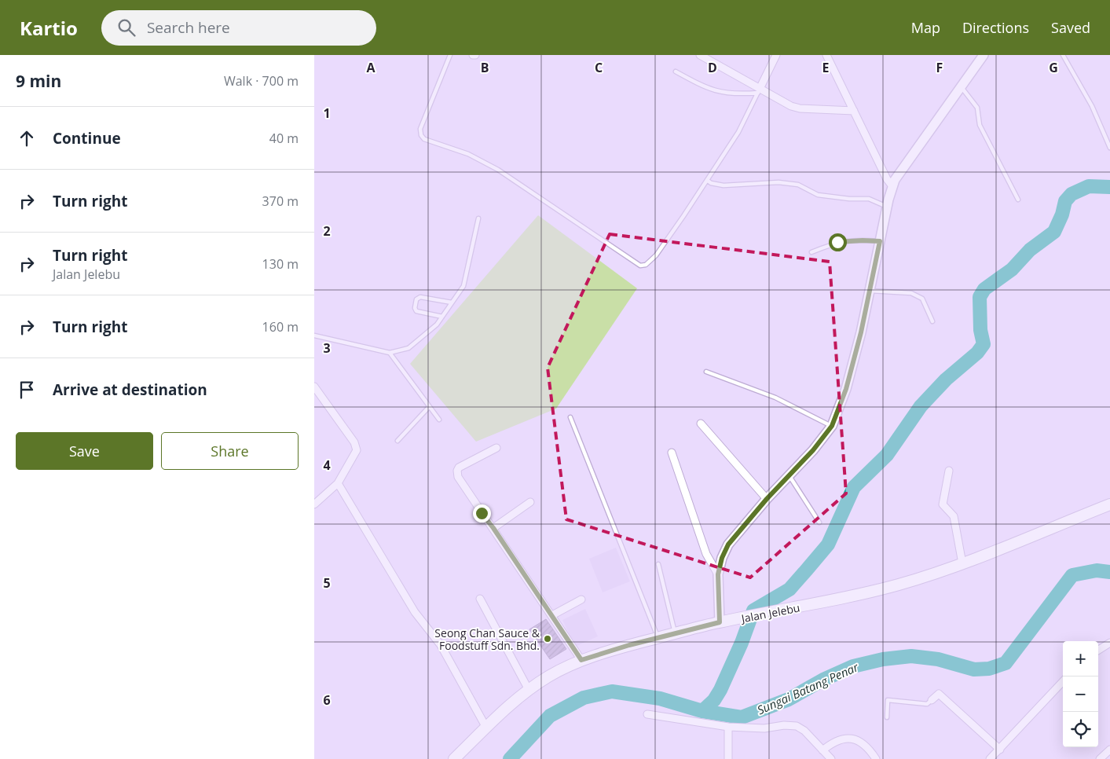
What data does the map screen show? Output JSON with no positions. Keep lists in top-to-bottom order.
{
  "streets": {
    "main road": ["Jalan Jelebu"]
  },
  "water": ["Sungai Batang Penar"],
  "places": ["Seong Chan Sauce & Foodstuff Sdn. Bhd."],
  "page": {
    "header": "Kartio",
    "search": "Search here",
    "nav": ["Map", "Directions", "Saved"],
    "heading": ["9 min", "Walk · 700 m"],
    "list": [
      ["Continue", "40 m"],
      ["Turn right", "370 m"],
      ["Turn right", "Jalan Jelebu", "130 m"],
      ["Turn right", "160 m"],
      "Arrive at destination"
    ],
    "buttons": ["Save", "Share"],
    "map_buttons": ["+", "−"]
  },
  "grid": {
    "columns": [
      "A",
      "B",
      "C",
      "D",
      "E",
      "F",
      "G"
    ],
    "rows": [
      "1",
      "2",
      "3",
      "4",
      "5",
      "6"
    ]
  }
}
